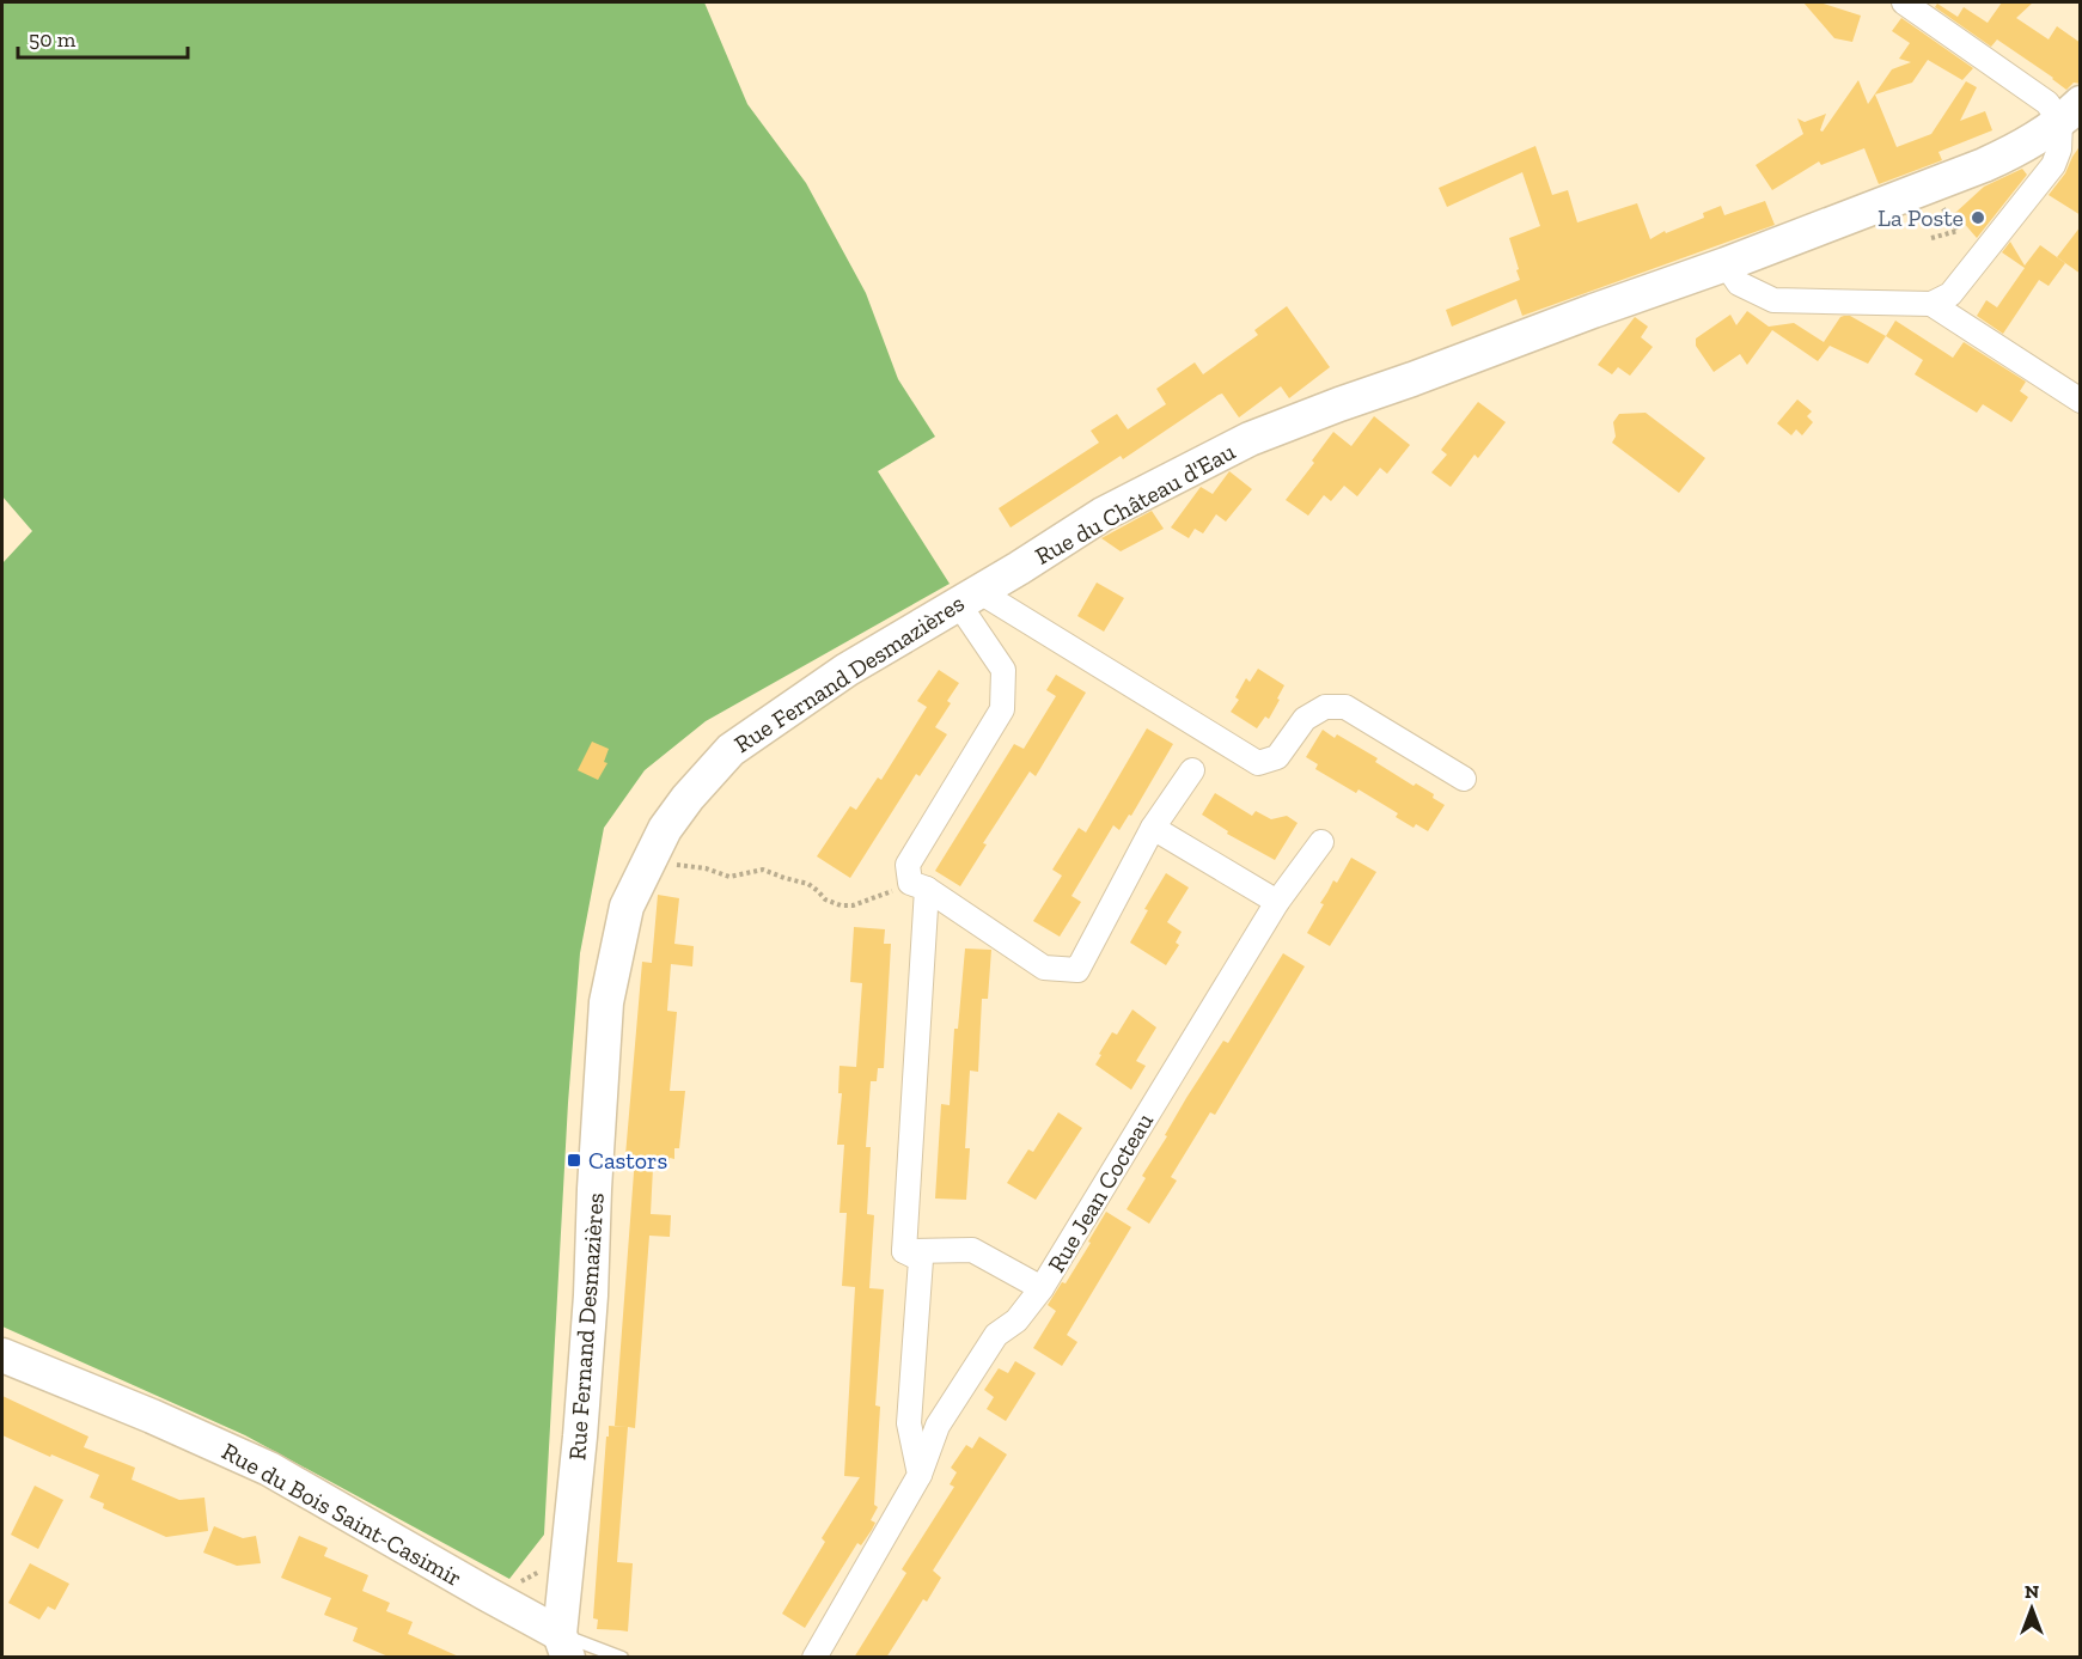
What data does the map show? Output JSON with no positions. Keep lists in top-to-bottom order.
{
  "streets": {
    "street": [
      "Rue du Château d'Eau",
      "Rue Fernand Desmazières",
      "Rue Jean Cocteau",
      "Rue du Bois Saint-Casimir"
    ]
  },
  "crossings": [
    ["Rue du Château d'Eau", "Rue Fernand Desmazières"],
    ["Rue Fernand Desmazières", "Rue du Bois Saint-Casimir"]
  ],
  "places": {
    "other": ["La Poste"],
    "transit": ["Castors"]
  },
  "scale_bar": "50 m",
  "north": "top"
}
